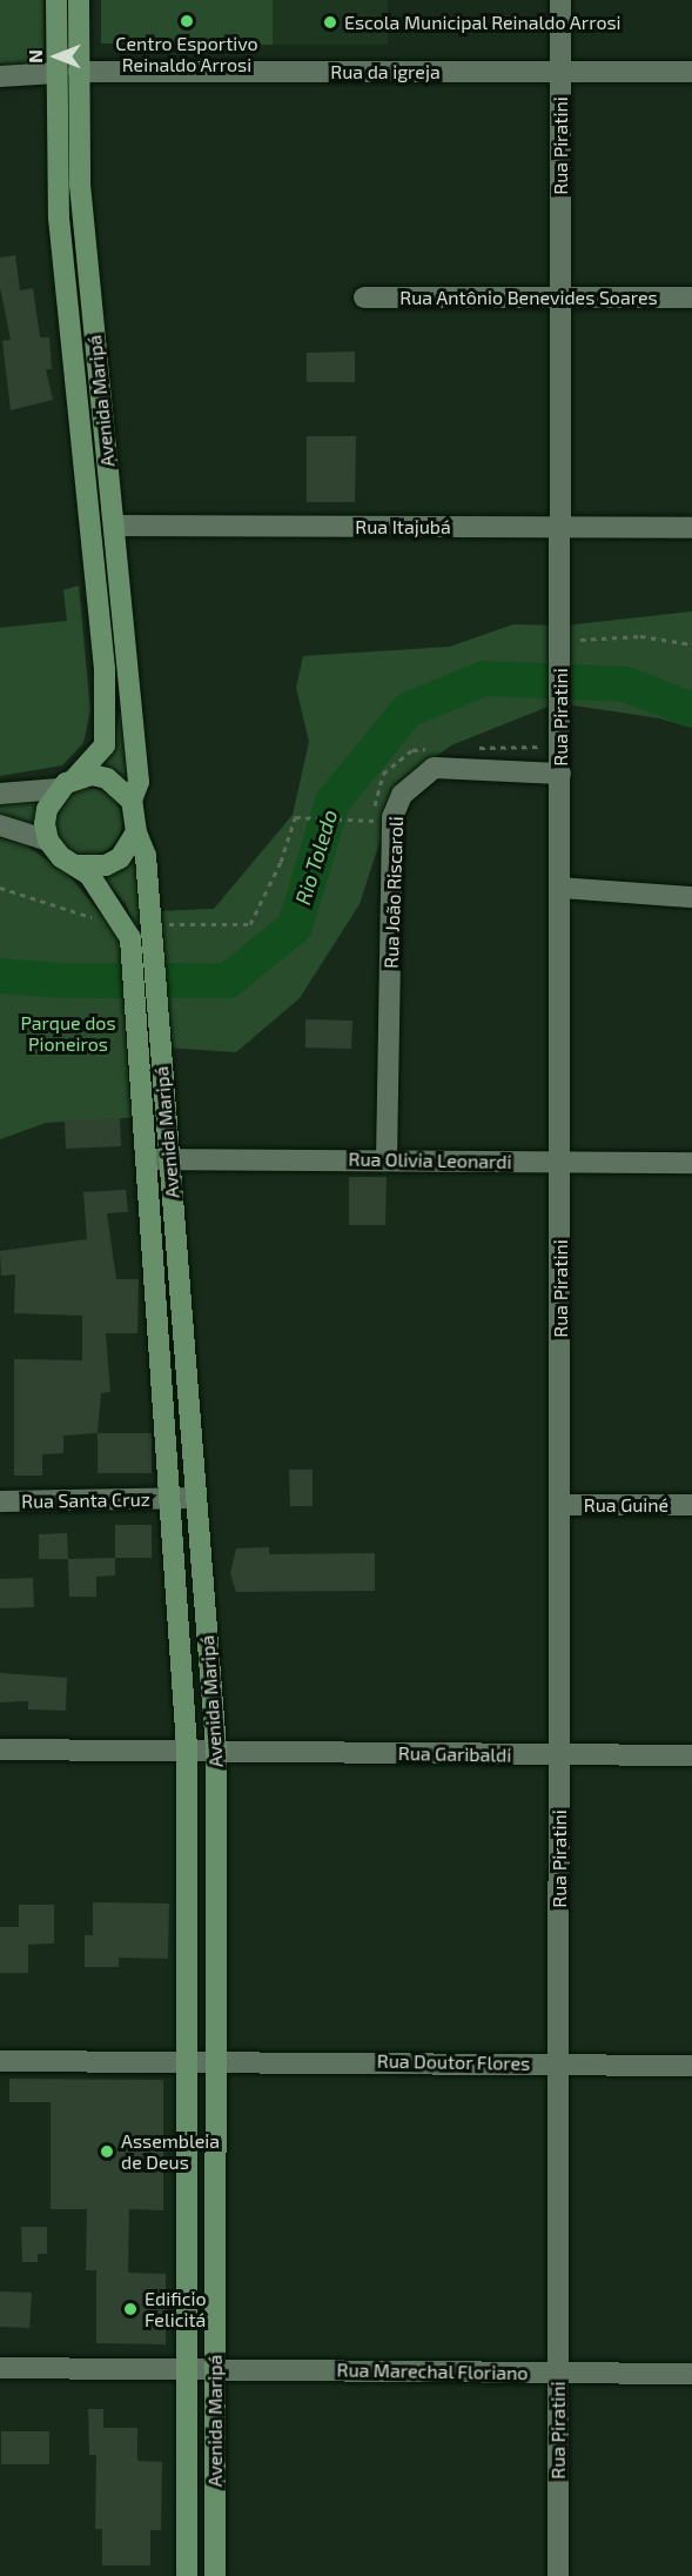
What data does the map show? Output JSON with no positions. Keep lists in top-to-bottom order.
{
  "streets": {
    "main road": ["Avenida Maripá"],
    "street": [
      "Rua da igreja",
      "Rua Piratini",
      "Rua Antônio Benevides Soares",
      "Rua Itajubá",
      "Rua João Riscaroli",
      "Rua Olivia Leonardi",
      "Rua Santa Cruz",
      "Rua Guiné",
      "Rua Garibaldi",
      "Rua Doutor Flores",
      "Rua Marechal Floriano"
    ]
  },
  "crossings": [
    ["Rua da igreja", "Rua Piratini"],
    ["Rua da igreja", "Avenida Maripá"],
    ["Rua Piratini", "Rua Antônio Benevides Soares"],
    ["Rua Piratini", "Rua Itajubá"],
    ["Rua Piratini", "Rua João Riscaroli"],
    ["Rua Piratini", "Rua Olivia Leonardi"],
    ["Rua Piratini", "Rua Guiné"],
    ["Rua Piratini", "Rua Garibaldi"],
    ["Rua Piratini", "Rua Doutor Flores"],
    ["Rua Piratini", "Rua Marechal Floriano"],
    ["Avenida Maripá", "Rua Itajubá"],
    ["Avenida Maripá", "Rua Olivia Leonardi"],
    ["Avenida Maripá", "Rua Santa Cruz"],
    ["Avenida Maripá", "Rua Garibaldi"],
    ["Avenida Maripá", "Rua Doutor Flores"],
    ["Avenida Maripá", "Rua Marechal Floriano"],
    ["Rua João Riscaroli", "Rua Olivia Leonardi"]
  ],
  "water": ["Rio Toledo"],
  "parks": ["Parque dos Pioneiros"],
  "places": [
    "Centro Esportivo Reinaldo Arrosi",
    "Escola Municipal Reinaldo Arrosi",
    "Assembleia de Deus",
    "Edificio Felicitá"
  ],
  "north": "left"
}
